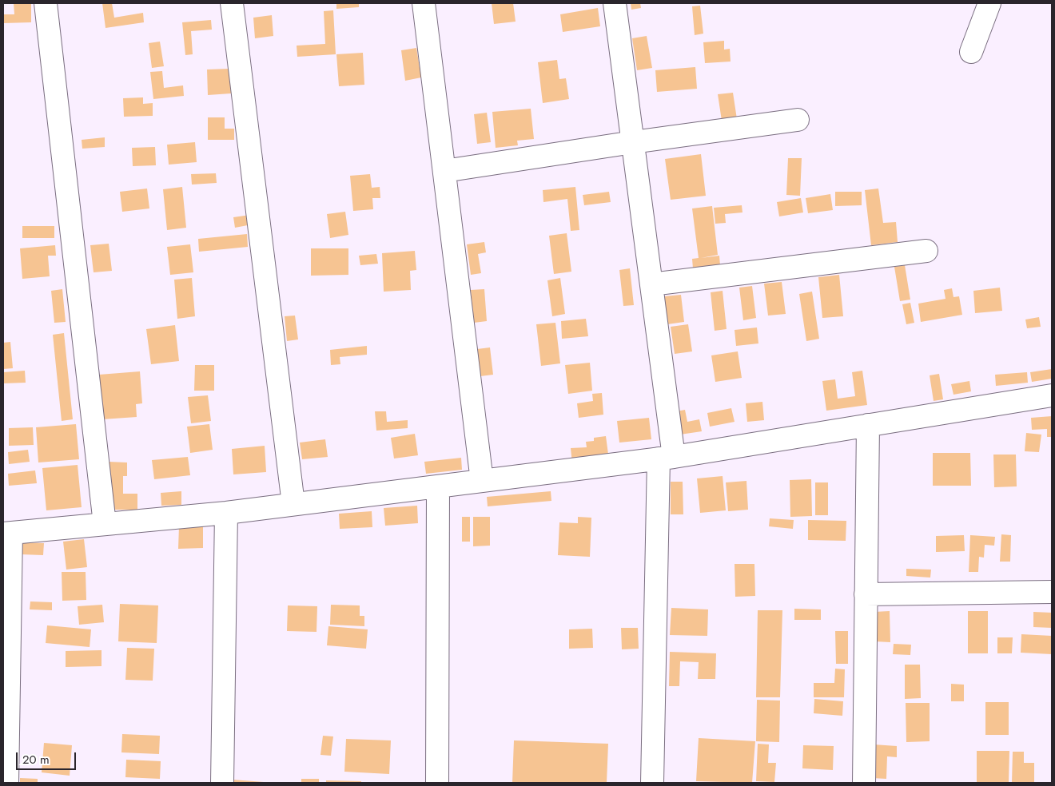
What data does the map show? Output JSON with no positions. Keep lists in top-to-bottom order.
{
  "scale_bar": "20 m"
}
